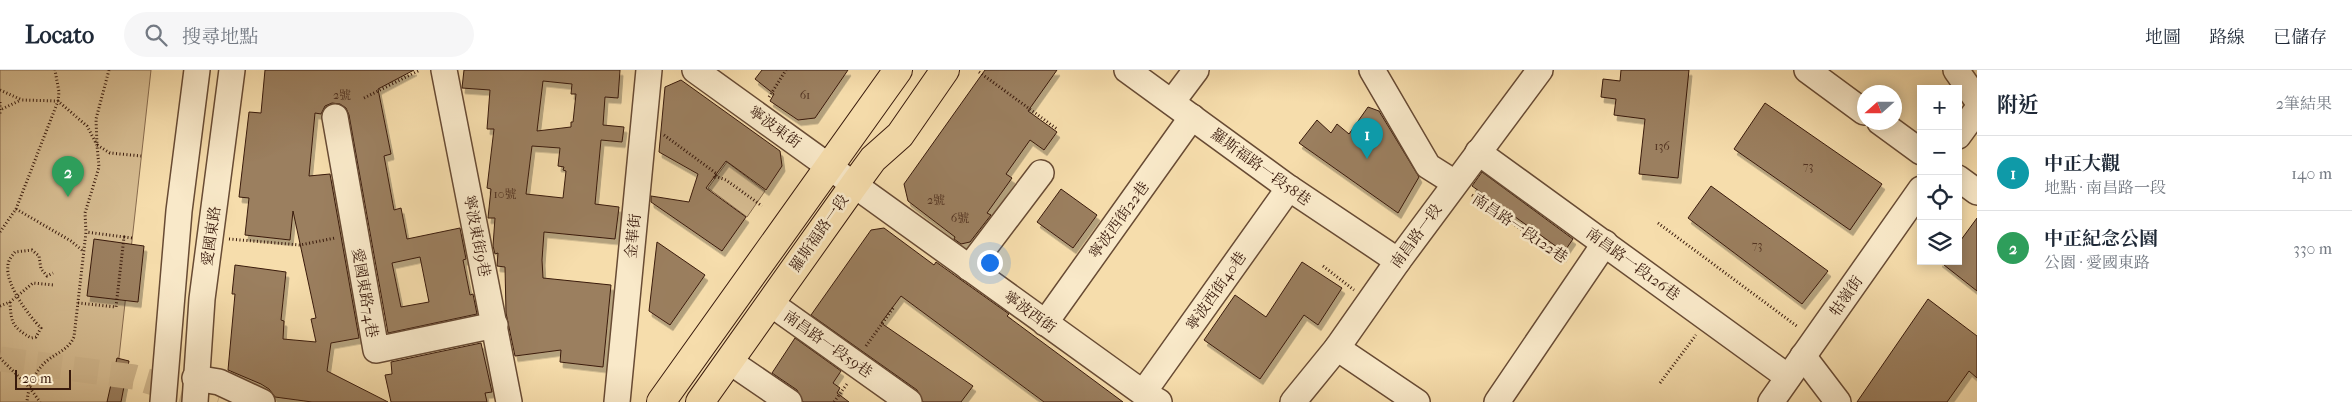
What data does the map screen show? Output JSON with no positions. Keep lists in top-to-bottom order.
{
  "streets": {
    "main road": ["羅斯福路一段"],
    "street": [
      "寧波東街",
      "羅斯福路一段58巷",
      "寧波西街22巷",
      "愛國東路",
      "寧波東街9巷",
      "金華街",
      "南昌路一段",
      "南昌路一段126巷",
      "寧波西街40巷",
      "愛國東路74巷",
      "牯嶺街",
      "寧波西街",
      "南昌路一段59巷"
    ],
    "path": ["南昌路一段122巷"]
  },
  "crossings": [
    ["寧波東街", "羅斯福路一段"],
    ["寧波東街", "寧波西街"],
    ["羅斯福路一段58巷", "寧波西街22巷"],
    ["羅斯福路一段58巷", "南昌路一段"],
    ["羅斯福路一段58巷", "寧波西街40巷"],
    ["寧波西街22巷", "寧波西街"],
    ["南昌路一段122巷", "南昌路一段"],
    ["羅斯福路一段", "寧波西街"],
    ["羅斯福路一段", "南昌路一段59巷"],
    ["愛國東路", "愛國東路74巷"],
    ["寧波東街9巷", "愛國東路74巷"],
    ["南昌路一段", "南昌路一段126巷"],
    ["南昌路一段126巷", "牯嶺街"],
    ["寧波西街40巷", "寧波西街"]
  ],
  "house_numbers": [
    "2號",
    "61",
    "136",
    "73",
    "10號",
    "2號",
    "6號",
    "73"
  ],
  "scale_bar": "20 m",
  "north": "left",
  "page": {
    "header": "Locato",
    "search": "搜尋地點",
    "nav": ["地圖", "路線", "已儲存"],
    "heading": ["附近", "2筆結果"],
    "map_buttons": ["+", "−"],
    "pins": ["1", "2"],
    "list": [
      {
        "mark": "1",
        "name": "中正大觀",
        "note": "地點 · 南昌路一段",
        "value": "140 m"
      },
      {
        "mark": "2",
        "name": "中正紀念公園",
        "note": "公園 · 愛國東路",
        "value": "330 m"
      }
    ],
    "scale": "20 m"
  }
}
